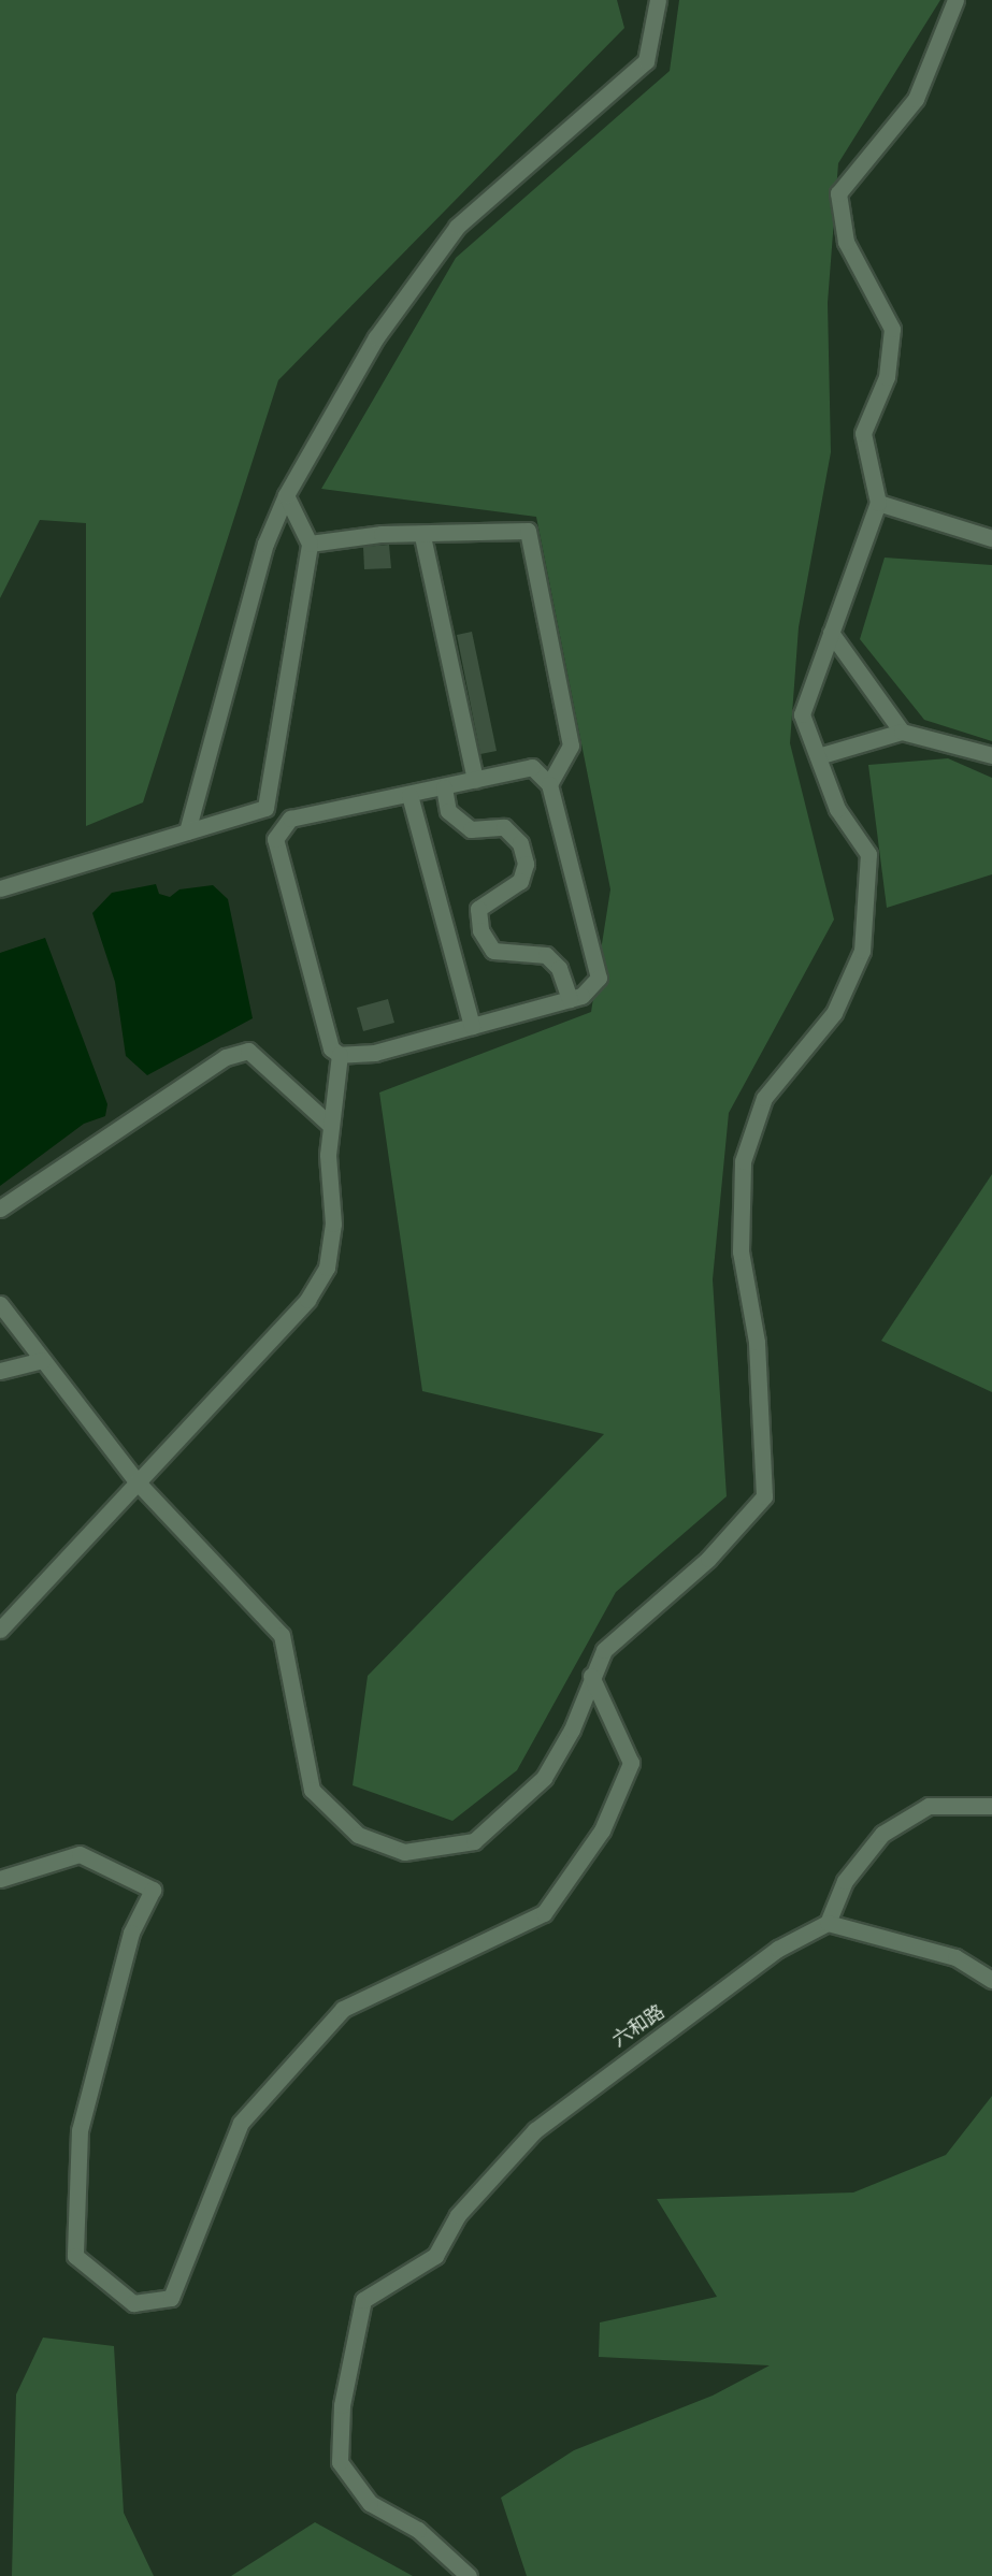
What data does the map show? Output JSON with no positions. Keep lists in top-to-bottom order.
{
  "streets": {
    "street": ["六和路"]
  }
}
